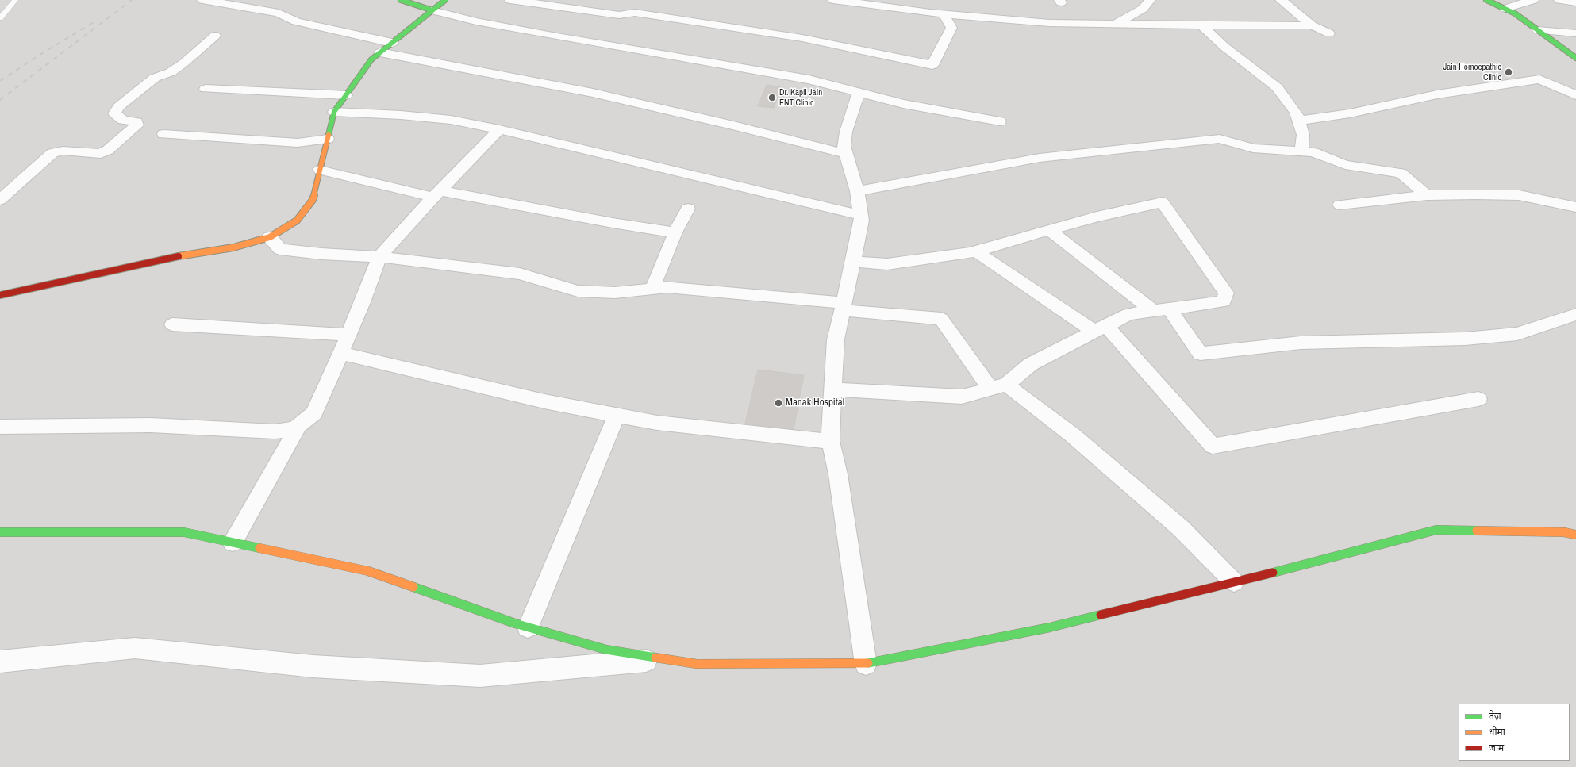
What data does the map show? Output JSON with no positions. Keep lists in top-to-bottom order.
{
  "places": ["Jain Homoepathic Clinic", "Dr. Kapil Jain ENT Clinic", "Manak Hospital"],
  "legend": ["तेज़", "धीमा", "जाम"]
}
